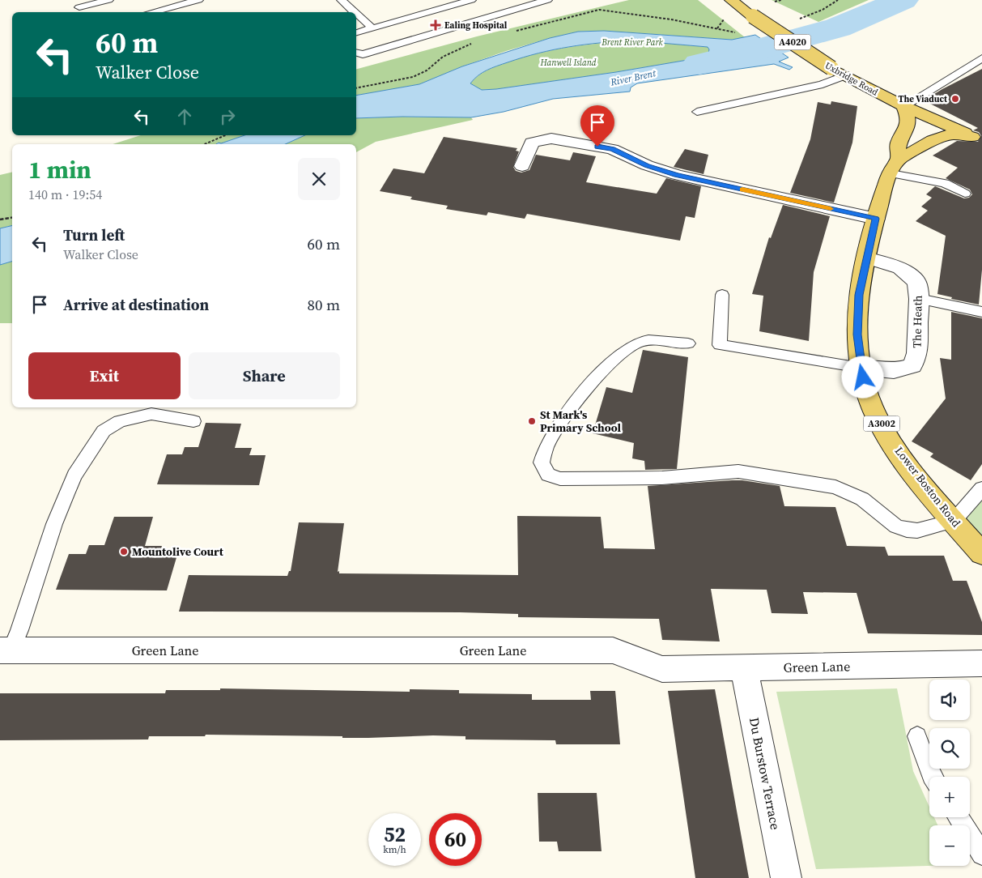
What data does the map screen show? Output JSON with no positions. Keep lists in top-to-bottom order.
{
  "streets": {
    "main road": [
      "A4020",
      "Uxbridge Road",
      "A3002",
      "Lower Boston Road"
    ],
    "street": ["The Heath", "Green Lane", "Du Burstow Terrace"]
  },
  "crossings": [
    ["Uxbridge Road", "Lower Boston Road"],
    ["The Heath", "Lower Boston Road"],
    ["Green Lane", "Du Burstow Terrace"]
  ],
  "water": ["River Brent"],
  "parks": ["Brent River Park", "Hanwell Island"],
  "places": {
    "health": ["Ealing Hospital"],
    "other": ["The Viaduct", "St Mark's Primary School", "Mountolive Court"]
  },
  "page": {
    "turn": ["60 m", "Walker Close"],
    "heading": ["1 min", "140 m · 19:54"],
    "list": [
      {
        "name": "Turn left",
        "note": "Walker Close",
        "value": "60 m"
      },
      {
        "name": "Arrive at destination",
        "value": "80 m"
      }
    ],
    "buttons": ["Exit", "Share"],
    "map_buttons": ["+", "−"],
    "speed": "52 km/h",
    "limit": "60"
  }
}
